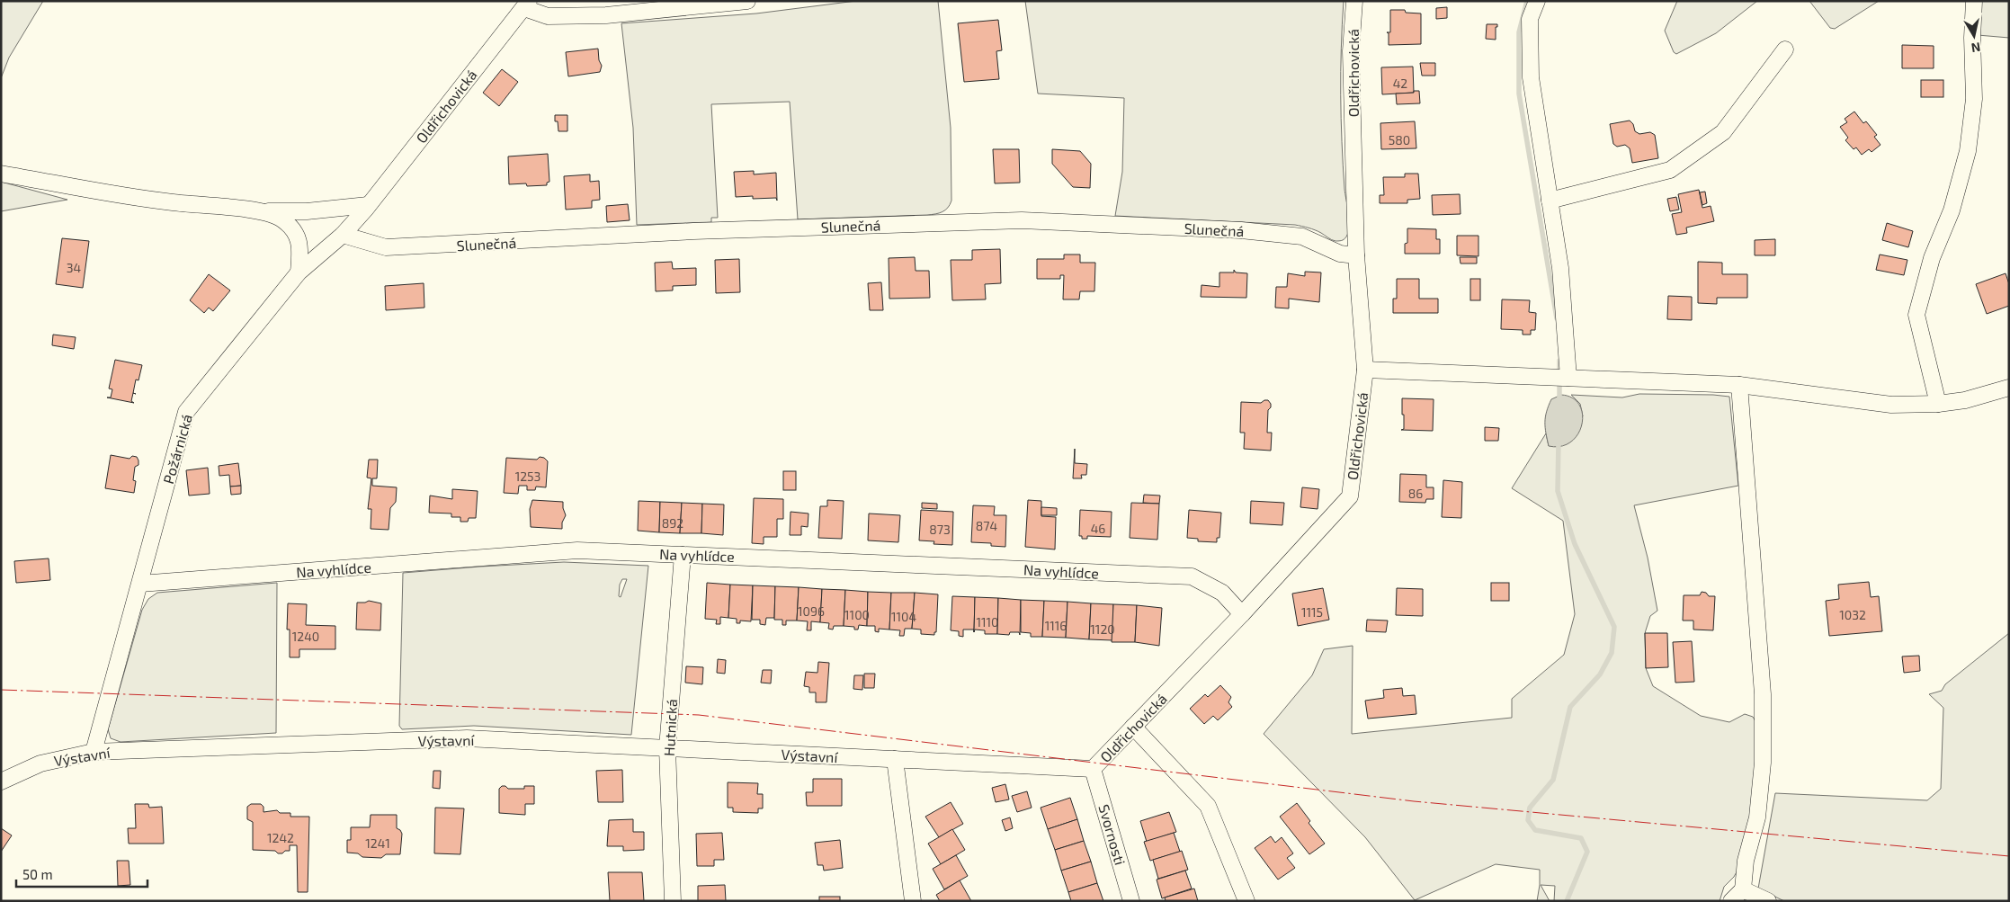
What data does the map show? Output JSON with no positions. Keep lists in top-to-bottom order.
{
  "streets": {
    "street": [
      "Oldřichovická",
      "Slunečná",
      "Požárnická",
      "Na vyhlídce",
      "Hutnická",
      "Výstavní",
      "Svornosti"
    ]
  },
  "crossings": [
    ["Oldřichovická", "Slunečná"],
    ["Oldřichovická", "Požárnická"],
    ["Oldřichovická", "Na vyhlídce"],
    ["Oldřichovická", "Výstavní"],
    ["Oldřichovická", "Svornosti"],
    ["Slunečná", "Požárnická"],
    ["Požárnická", "Na vyhlídce"],
    ["Požárnická", "Výstavní"],
    ["Na vyhlídce", "Hutnická"],
    ["Hutnická", "Výstavní"],
    ["Výstavní", "Svornosti"]
  ],
  "house_numbers": [
    "42",
    "580",
    "34",
    "1253",
    "86",
    "892",
    "874",
    "46",
    "873",
    "1096",
    "1115",
    "1100",
    "1032",
    "1104",
    "1110",
    "1116",
    "1120",
    "1240",
    "1242",
    "1241"
  ],
  "scale_bar": "50 m",
  "north": "bottom"
}
